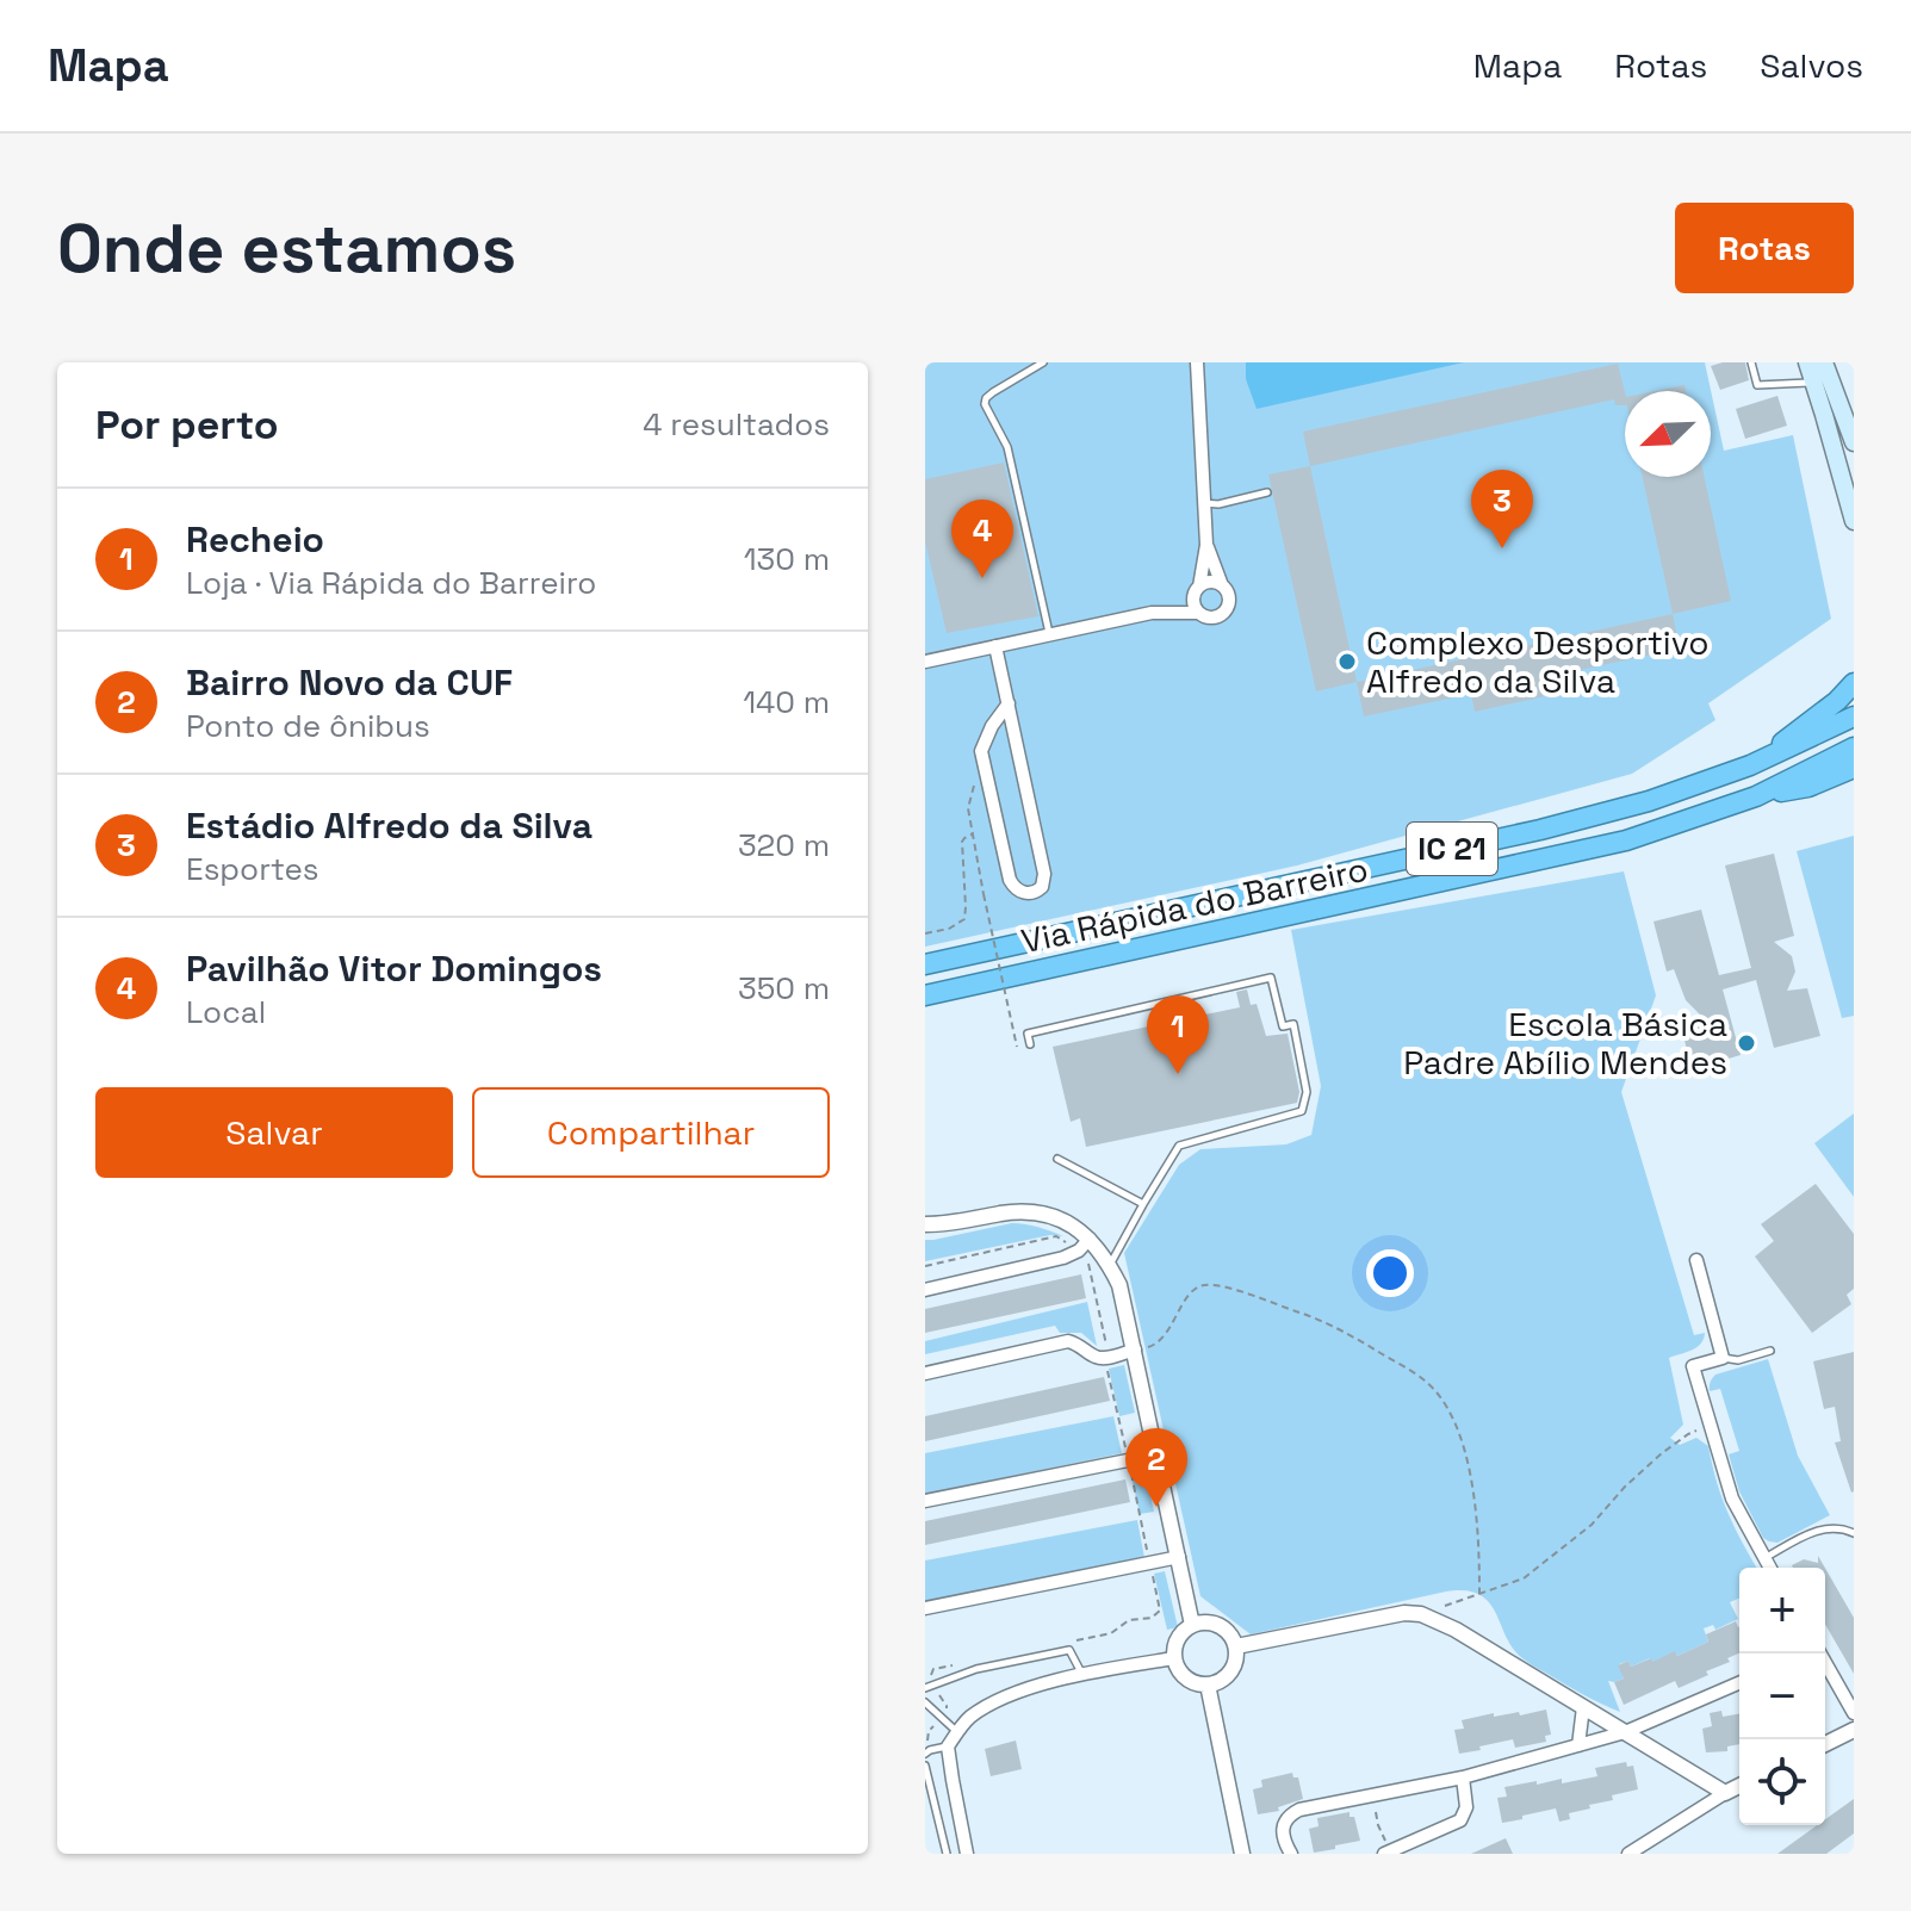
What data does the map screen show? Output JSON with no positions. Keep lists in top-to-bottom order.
{
  "streets": {
    "highway": ["IC 21", "Via Rápida do Barreiro"]
  },
  "places": ["Complexo Desportivo Alfredo da Silva", "Escola Básica Padre Abílio Mendes"],
  "north": "bottom left",
  "page": {
    "header": "Mapa",
    "nav": ["Mapa", "Rotas", "Salvos"],
    "buttons": [
      "Rotas",
      ["Salvar", "Compartilhar"]
    ],
    "title": "Onde estamos",
    "heading": ["Por perto", "4 resultados"],
    "pins": [
      "3",
      "4",
      "1",
      "2"
    ],
    "list": [
      {
        "mark": "1",
        "name": "Recheio",
        "note": "Loja · Via Rápida do Barreiro",
        "value": "130 m"
      },
      {
        "mark": "2",
        "name": "Bairro Novo da CUF",
        "note": "Ponto de ônibus",
        "value": "140 m"
      },
      {
        "mark": "3",
        "name": "Estádio Alfredo da Silva",
        "note": "Esportes",
        "value": "320 m"
      },
      {
        "mark": "4",
        "name": "Pavilhão Vitor Domingos",
        "note": "Local",
        "value": "350 m"
      }
    ],
    "map_buttons": ["+", "−"]
  }
}
